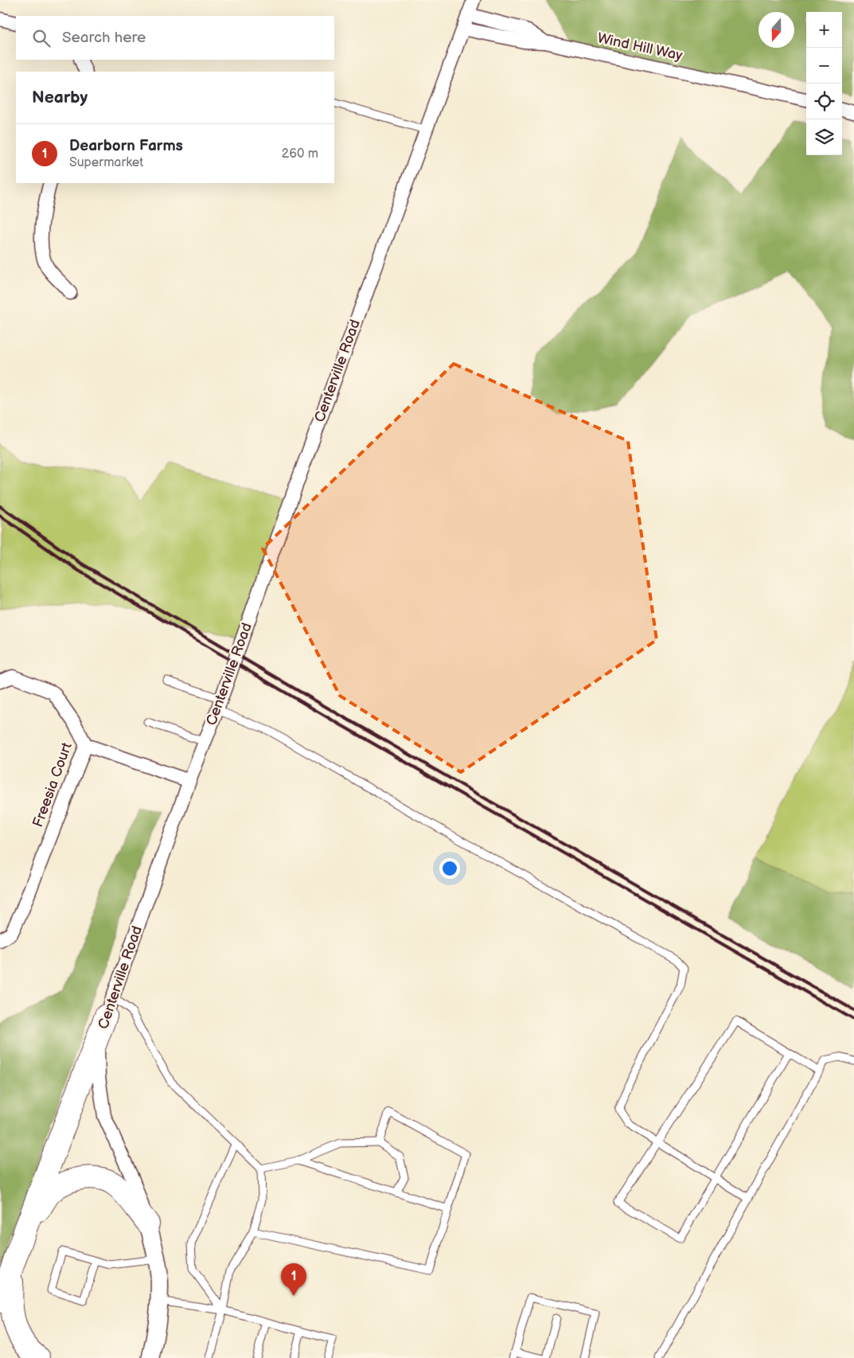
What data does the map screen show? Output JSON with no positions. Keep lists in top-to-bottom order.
{
  "streets": {
    "street": ["Wind Hill Way", "Centerville Road", "Freesia Court"]
  },
  "crossings": [
    ["Wind Hill Way", "Centerville Road"]
  ],
  "north": "bottom",
  "page": {
    "map_buttons": ["+", "−"],
    "search": "Search here",
    "heading": "Nearby",
    "list": [
      {
        "mark": "1",
        "name": "Dearborn Farms",
        "note": "Supermarket",
        "value": "260 m"
      }
    ],
    "pins": "1"
  }
}
